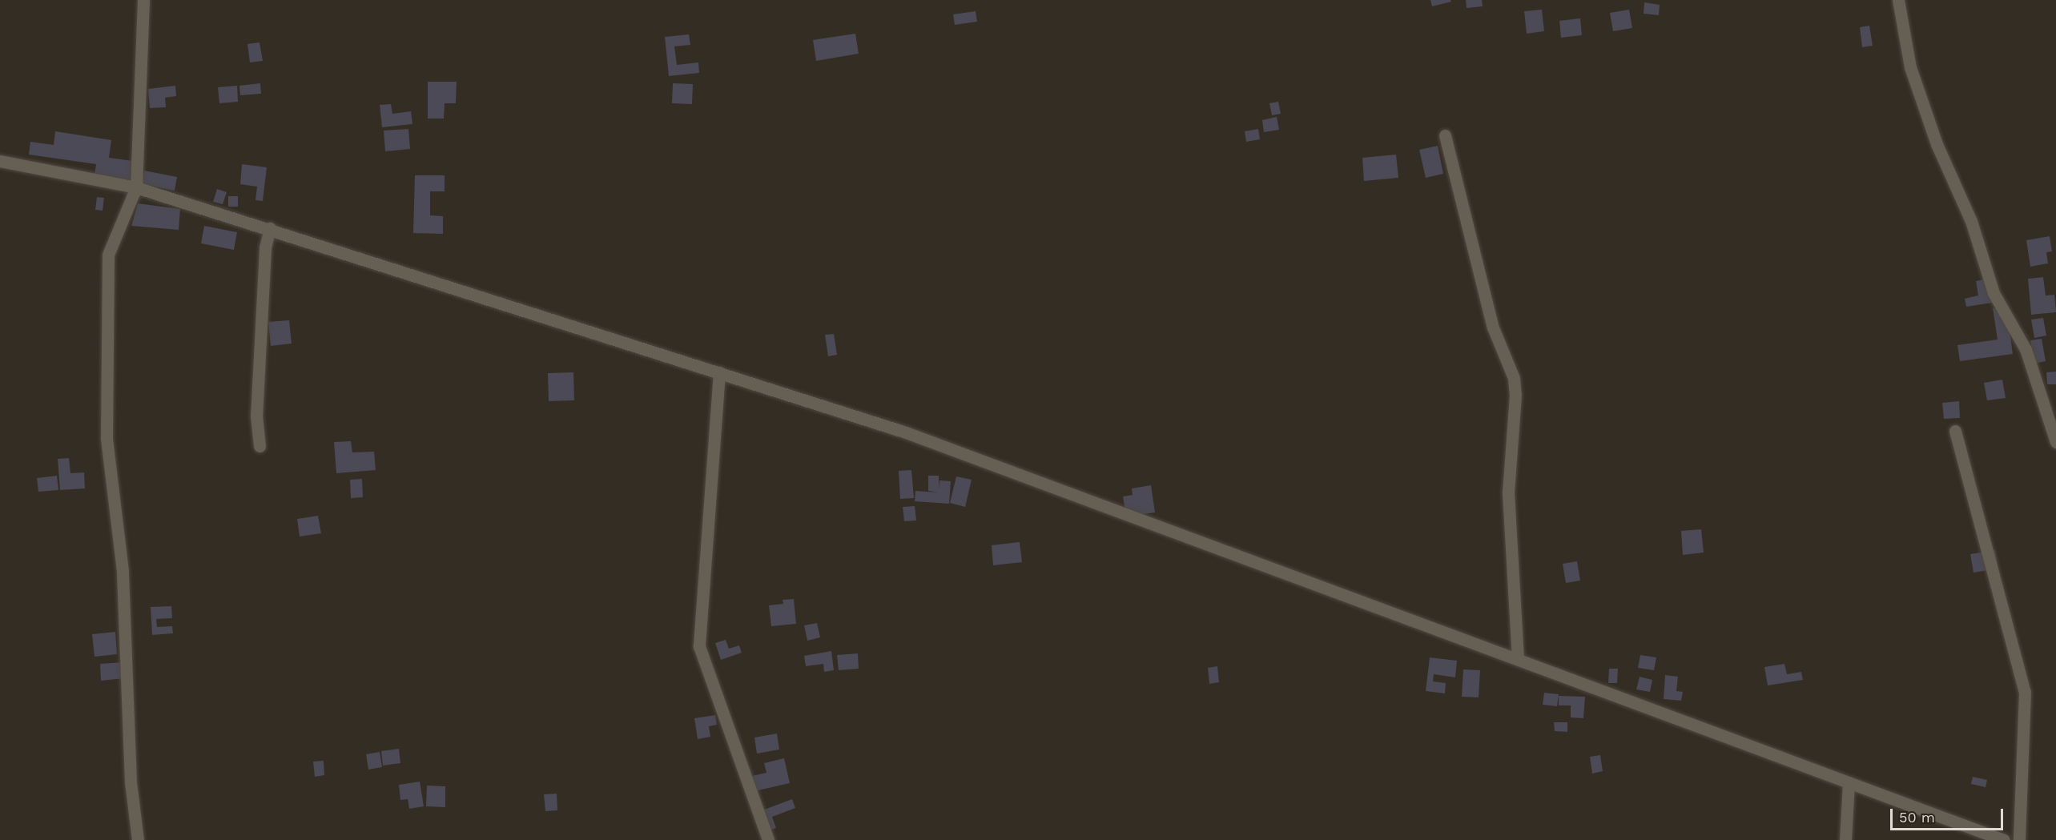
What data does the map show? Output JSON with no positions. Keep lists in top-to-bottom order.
{
  "scale_bar": "50 m"
}
